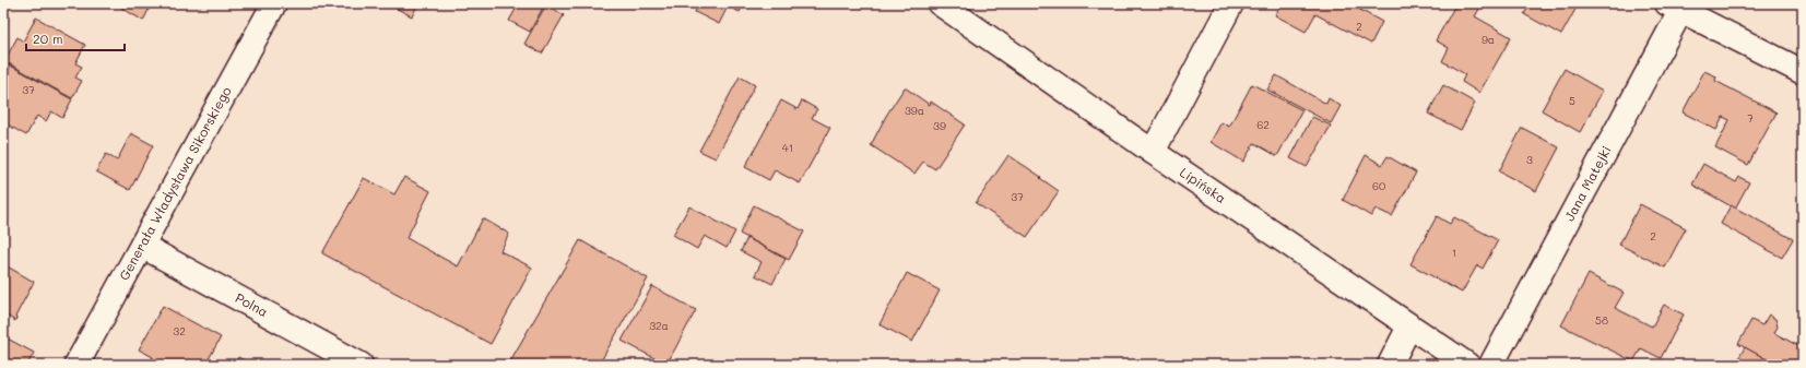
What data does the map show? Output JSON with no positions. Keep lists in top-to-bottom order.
{
  "streets": {
    "street": [
      "Jana Matejki",
      "Generała Władysława Sikorskiego",
      "Lipińska",
      "Polna"
    ]
  },
  "crossings": [
    ["Generała Władysława Sikorskiego", "Polna"]
  ],
  "house_numbers": [
    "2",
    "9a",
    "37",
    "5",
    "39a",
    "7",
    "62",
    "39",
    "41",
    "3",
    "60",
    "37",
    "2",
    "1",
    "58",
    "32a",
    "32"
  ],
  "scale_bar": "20 m"
}
